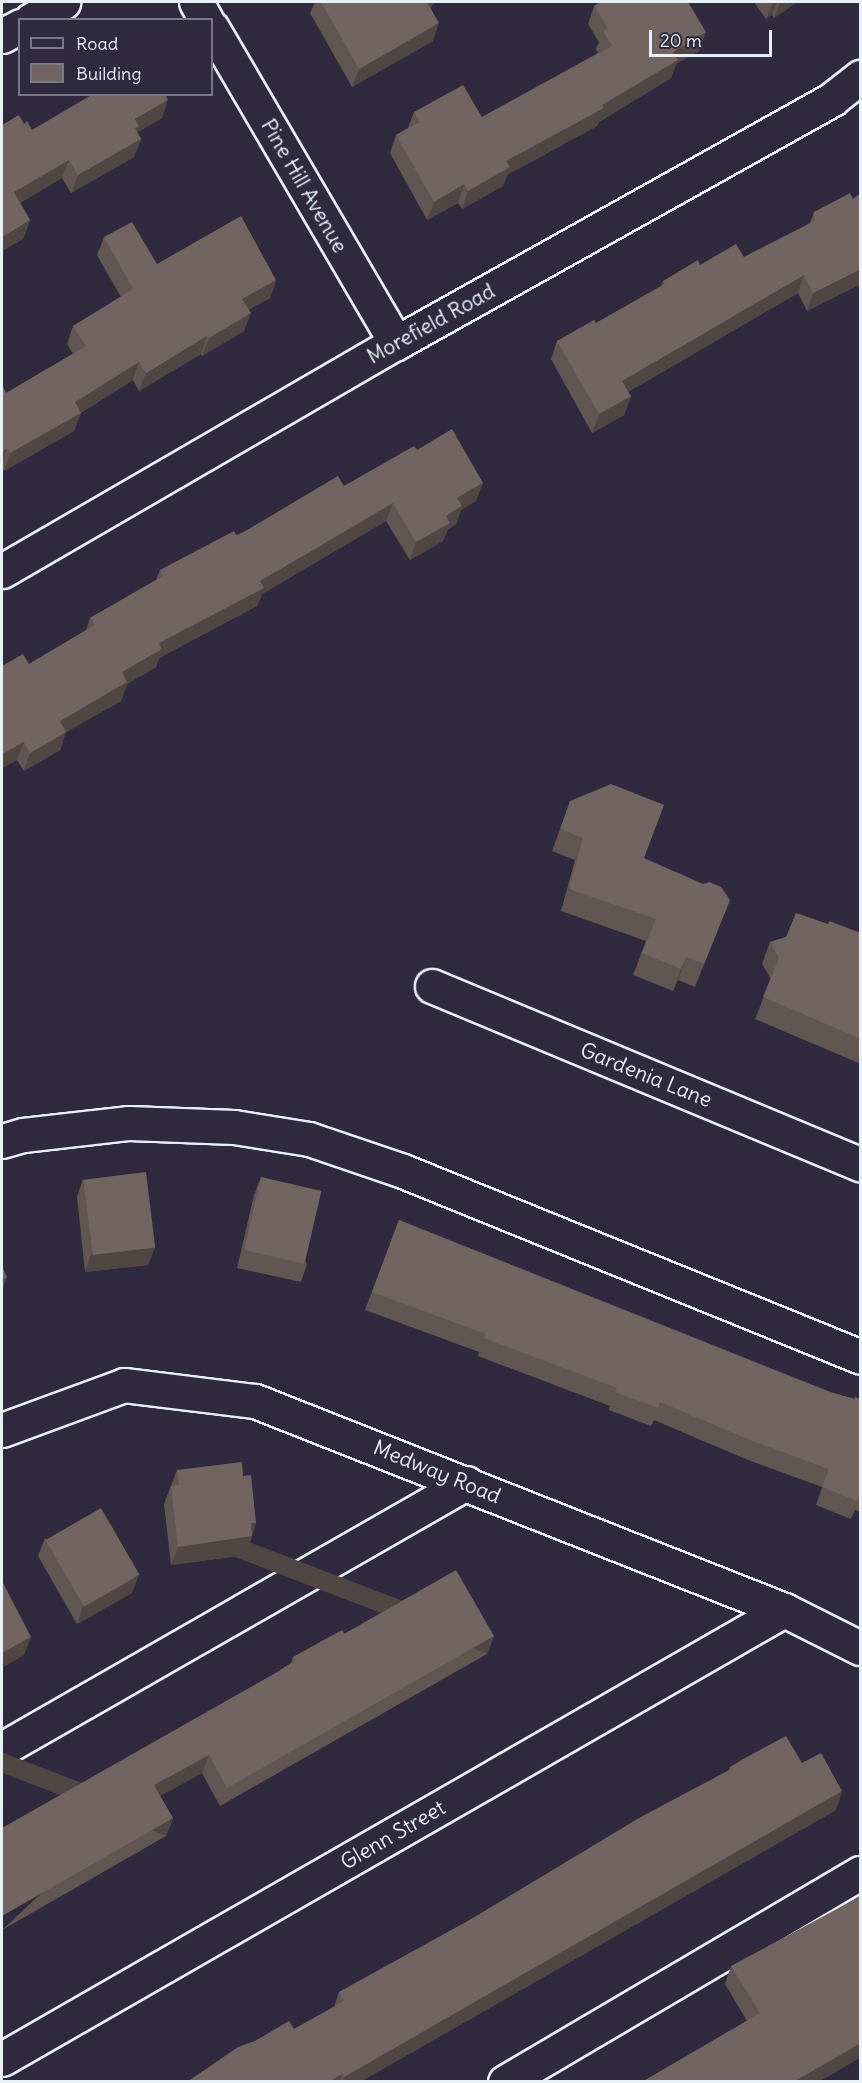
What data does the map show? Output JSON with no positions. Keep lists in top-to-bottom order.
{
  "streets": {
    "street": [
      "Pine Hill Avenue",
      "Morefield Road",
      "Gardenia Lane",
      "Medway Road",
      "Glenn Street"
    ]
  },
  "crossings": [
    ["Pine Hill Avenue", "Morefield Road"],
    ["Medway Road", "Glenn Street"]
  ],
  "legend": ["Road", "Building"],
  "scale_bar": "20 m"
}
